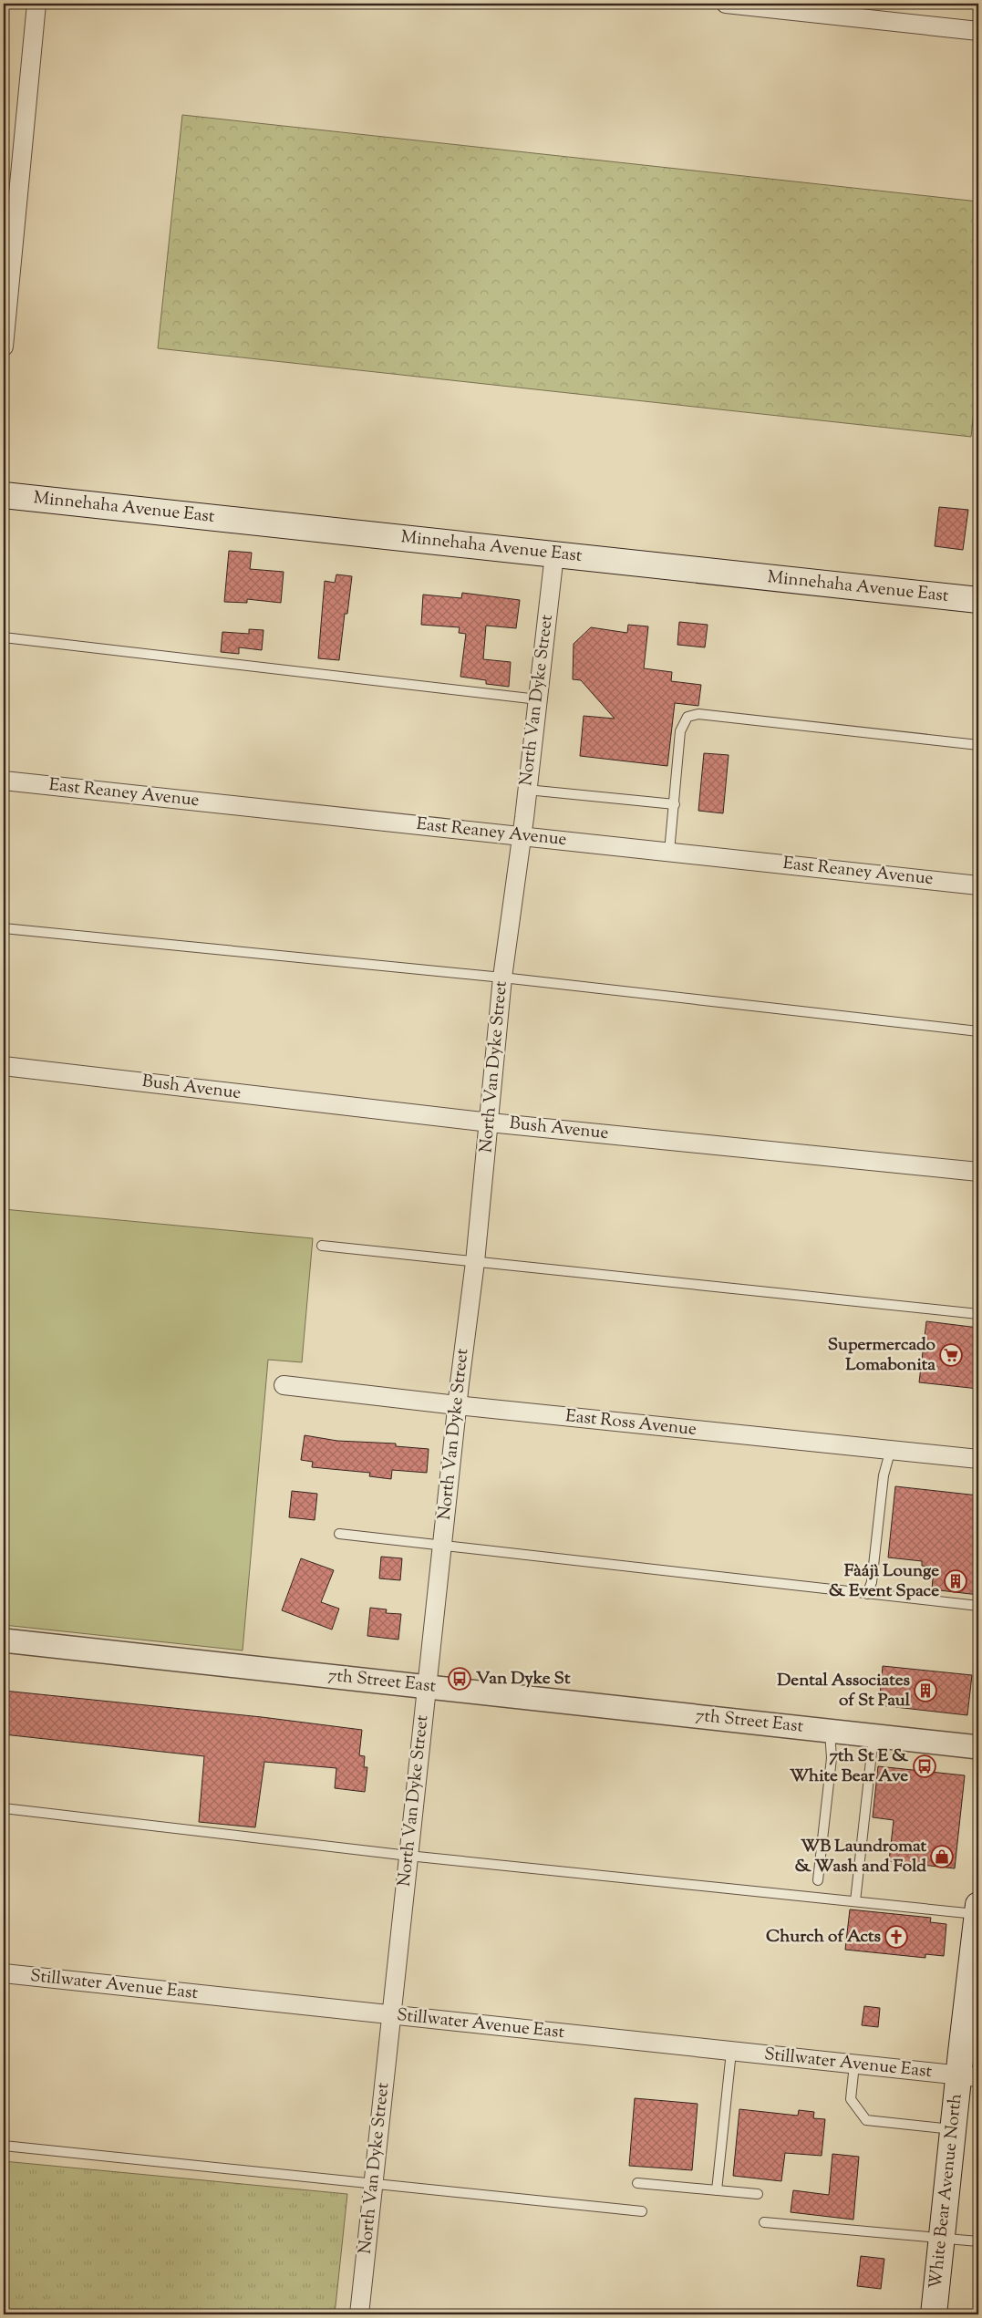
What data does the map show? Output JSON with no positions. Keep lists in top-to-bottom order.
{
  "streets": {
    "main road": ["Minnehaha Avenue East", "White Bear Avenue North"],
    "street": [
      "North Van Dyke Street",
      "East Reaney Avenue",
      "Bush Avenue",
      "East Ross Avenue",
      "7th Street East",
      "Stillwater Avenue East"
    ]
  },
  "crossings": [
    ["Minnehaha Avenue East", "North Van Dyke Street"],
    ["North Van Dyke Street", "East Reaney Avenue"],
    ["North Van Dyke Street", "Bush Avenue"],
    ["North Van Dyke Street", "East Ross Avenue"],
    ["North Van Dyke Street", "7th Street East"],
    ["North Van Dyke Street", "Stillwater Avenue East"],
    ["Stillwater Avenue East", "White Bear Avenue North"]
  ],
  "places": {
    "supermarket": ["Supermercado Lomabonita"],
    "building": ["Fàájì Lounge & Event Space", "Dental Associates of St Paul"],
    "bus stop": ["Van Dyke St", "7th St E & White Bear Ave"],
    "shop": ["WB Laundromat & Wash and Fold"],
    "church": ["Church of Acts"]
  }
}
